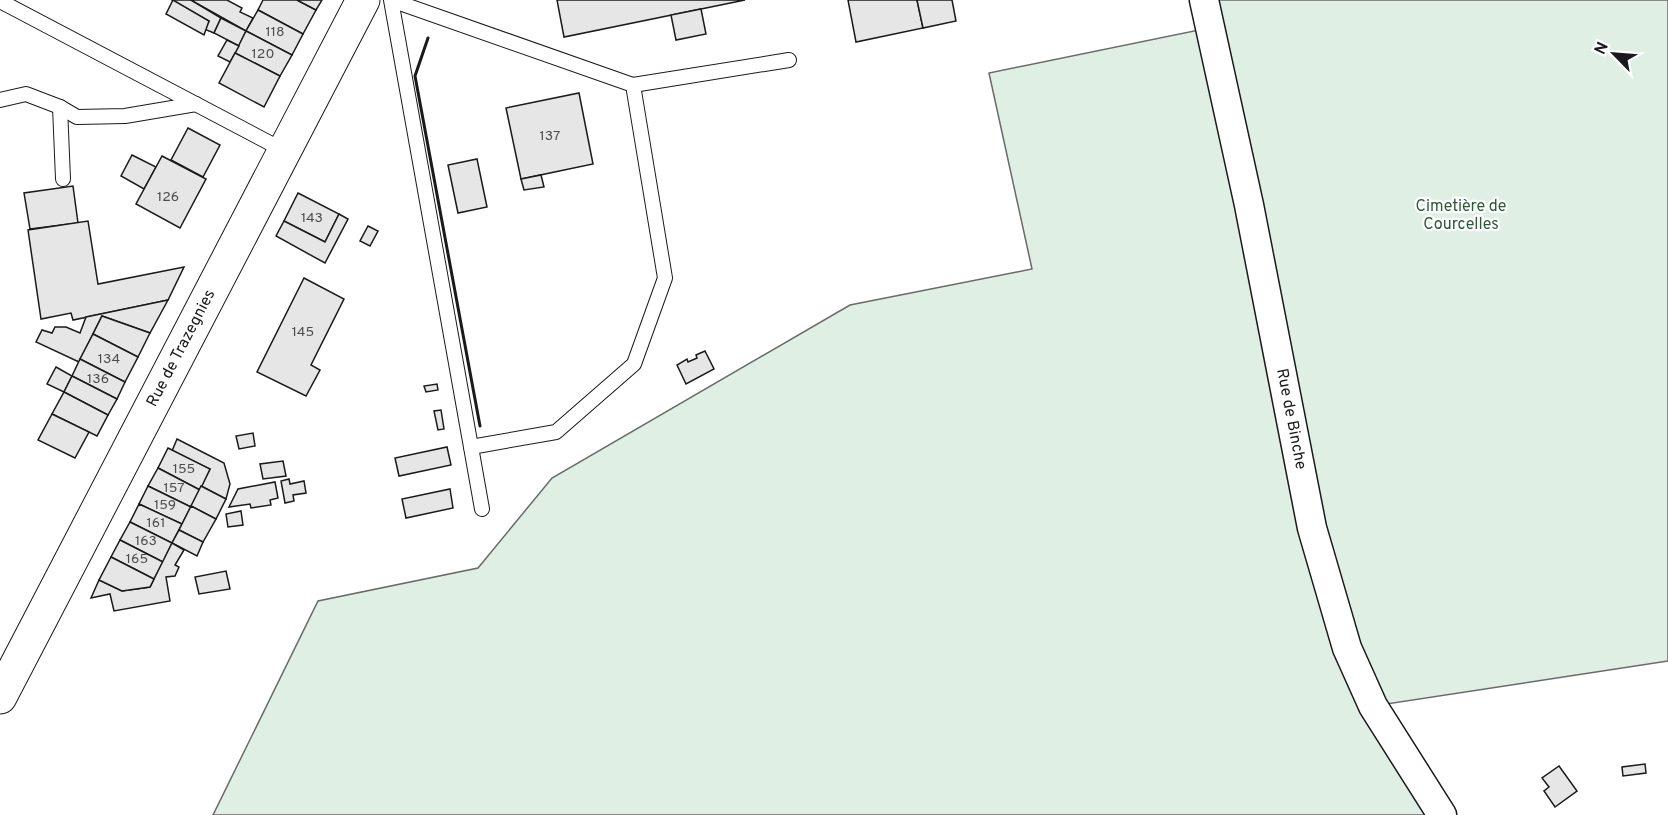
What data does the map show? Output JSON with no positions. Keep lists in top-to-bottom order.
{
  "streets": {
    "main road": ["Rue de Trazegnies"],
    "street": ["Rue de Binche"]
  },
  "parks": ["Cimetière de Courcelles"],
  "house_numbers": [
    "118",
    "120",
    "137",
    "126",
    "143",
    "145",
    "134",
    "136",
    "155",
    "157",
    "159",
    "161",
    "163",
    "165"
  ],
  "north": "top left"
}
